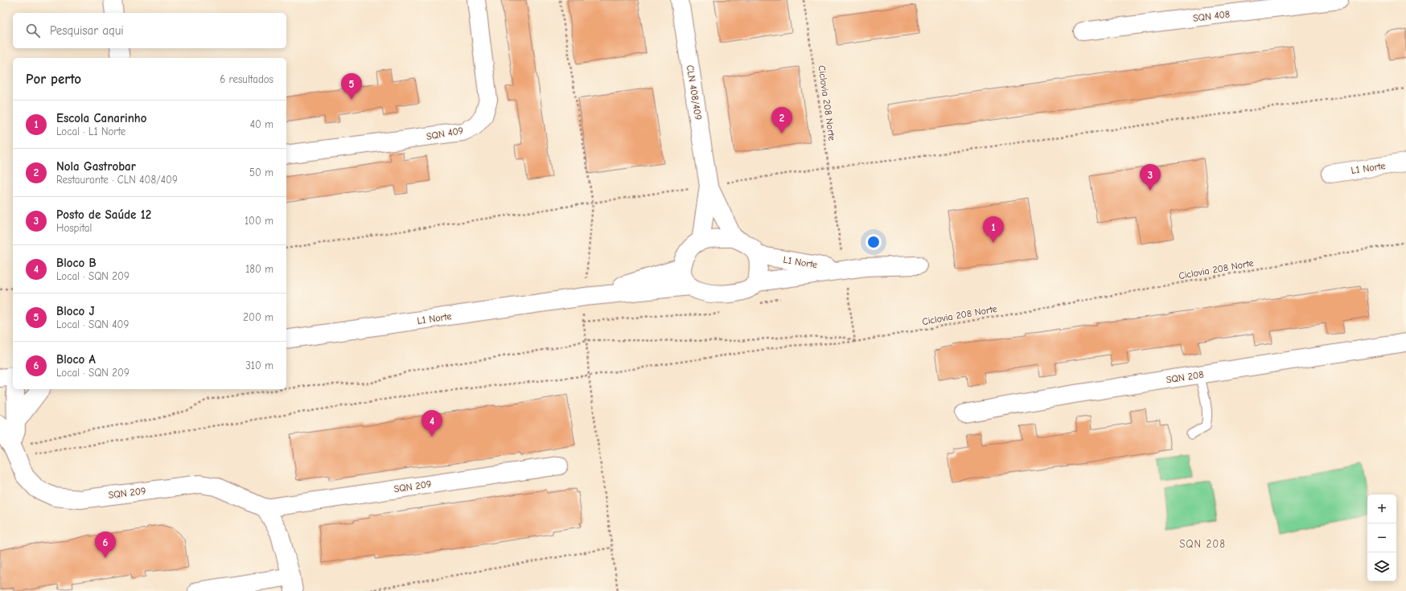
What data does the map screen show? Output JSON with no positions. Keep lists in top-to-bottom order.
{
  "streets": {
    "street": [
      "SQN 408",
      "CLN 408/409",
      "SQN 409",
      "L1 Norte",
      "SQN 208",
      "SQN 209"
    ],
    "path": ["Ciclovia 208 Norte"]
  },
  "crossings": [
    ["CLN 408/409", "L1 Norte"],
    ["Ciclovia 208 Norte", "L1 Norte"]
  ],
  "districts": ["SQN 208"],
  "page": {
    "search": "Pesquisar aqui",
    "heading": ["Por perto", "6 resultados"],
    "pins": [
      "5",
      "2",
      "3",
      "1",
      "4",
      "6"
    ],
    "list": [
      {
        "mark": "1",
        "name": "Escola Canarinho",
        "note": "Local · L1 Norte",
        "value": "40 m"
      },
      {
        "mark": "2",
        "name": "Nola Gastrobar",
        "note": "Restaurante · CLN 408/409",
        "value": "50 m"
      },
      {
        "mark": "3",
        "name": "Posto de Saúde 12",
        "note": "Hospital",
        "value": "100 m"
      },
      {
        "mark": "4",
        "name": "Bloco B",
        "note": "Local · SQN 209",
        "value": "180 m"
      },
      {
        "mark": "5",
        "name": "Bloco J",
        "note": "Local · SQN 409",
        "value": "200 m"
      },
      {
        "mark": "6",
        "name": "Bloco A",
        "note": "Local · SQN 209",
        "value": "310 m"
      }
    ],
    "map_buttons": ["+", "−"]
  }
}
